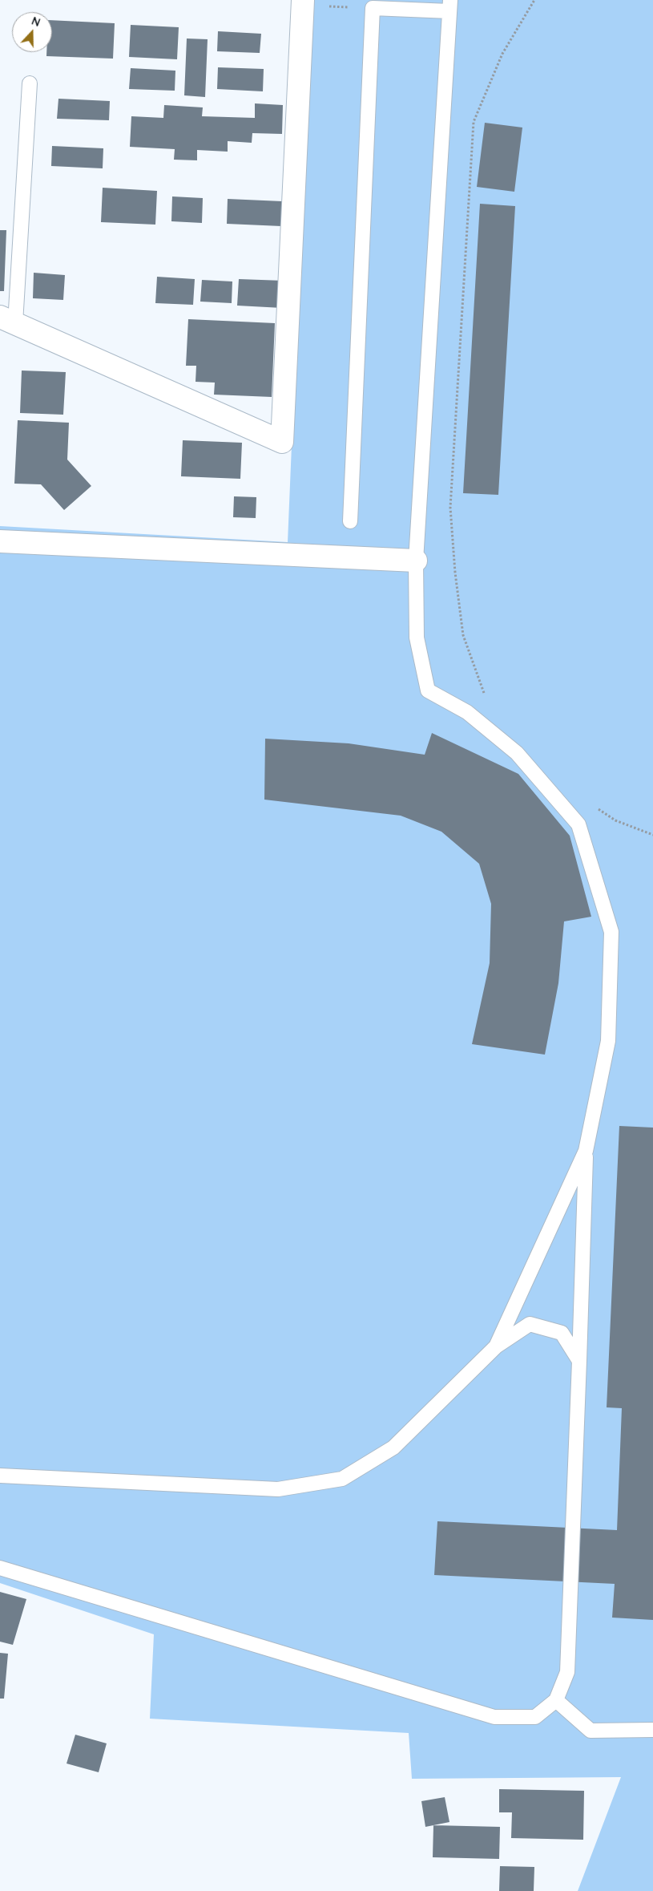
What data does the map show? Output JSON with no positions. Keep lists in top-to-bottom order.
{
  "north": "top"
}
